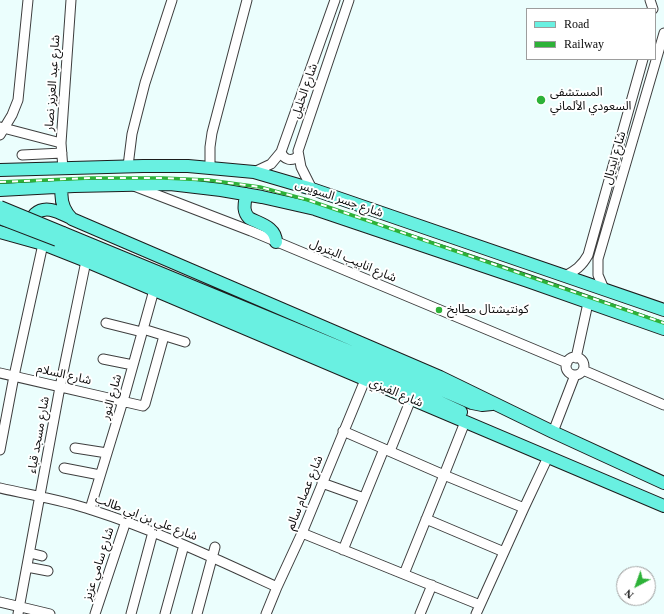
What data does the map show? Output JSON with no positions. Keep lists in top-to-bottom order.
{
  "streets": {
    "main road": ["شارع جسر السويس", "شارع الفيزي"],
    "street": [
      "شارع عبد العزيز نصار",
      "شارع الخليل",
      "شارع ايديال",
      "شارع انابيب البترول",
      "شارع السلام",
      "شارع النور",
      "شارع مسجد قباء",
      "شارع عصام سالم",
      "شارع علي بن ابي طالب",
      "شارع سامي عزيز"
    ]
  },
  "crossings": [
    ["شارع عبد العزيز نصار", "شارع جسر السويس"],
    ["شارع الخليل", "شارع جسر السويس"],
    ["شارع ايديال", "شارع جسر السويس"],
    ["شارع جسر السويس", "شارع انابيب البترول"],
    ["شارع السلام", "شارع النور"],
    ["شارع السلام", "شارع مسجد قباء"],
    ["شارع الفيزي", "شارع النور"],
    ["شارع الفيزي", "شارع مسجد قباء"],
    ["شارع الفيزي", "شارع عصام سالم"],
    ["شارع النور", "شارع علي بن ابي طالب"],
    ["شارع مسجد قباء", "شارع علي بن ابي طالب"],
    ["شارع عصام سالم", "شارع علي بن ابي طالب"],
    ["شارع علي بن ابي طالب", "شارع سامي عزيز"]
  ],
  "places": ["المستشفى السعودي الألماني", "كونتيشتال مطابخ"],
  "legend": ["Road", "Railway"],
  "north": "bottom left"
}
